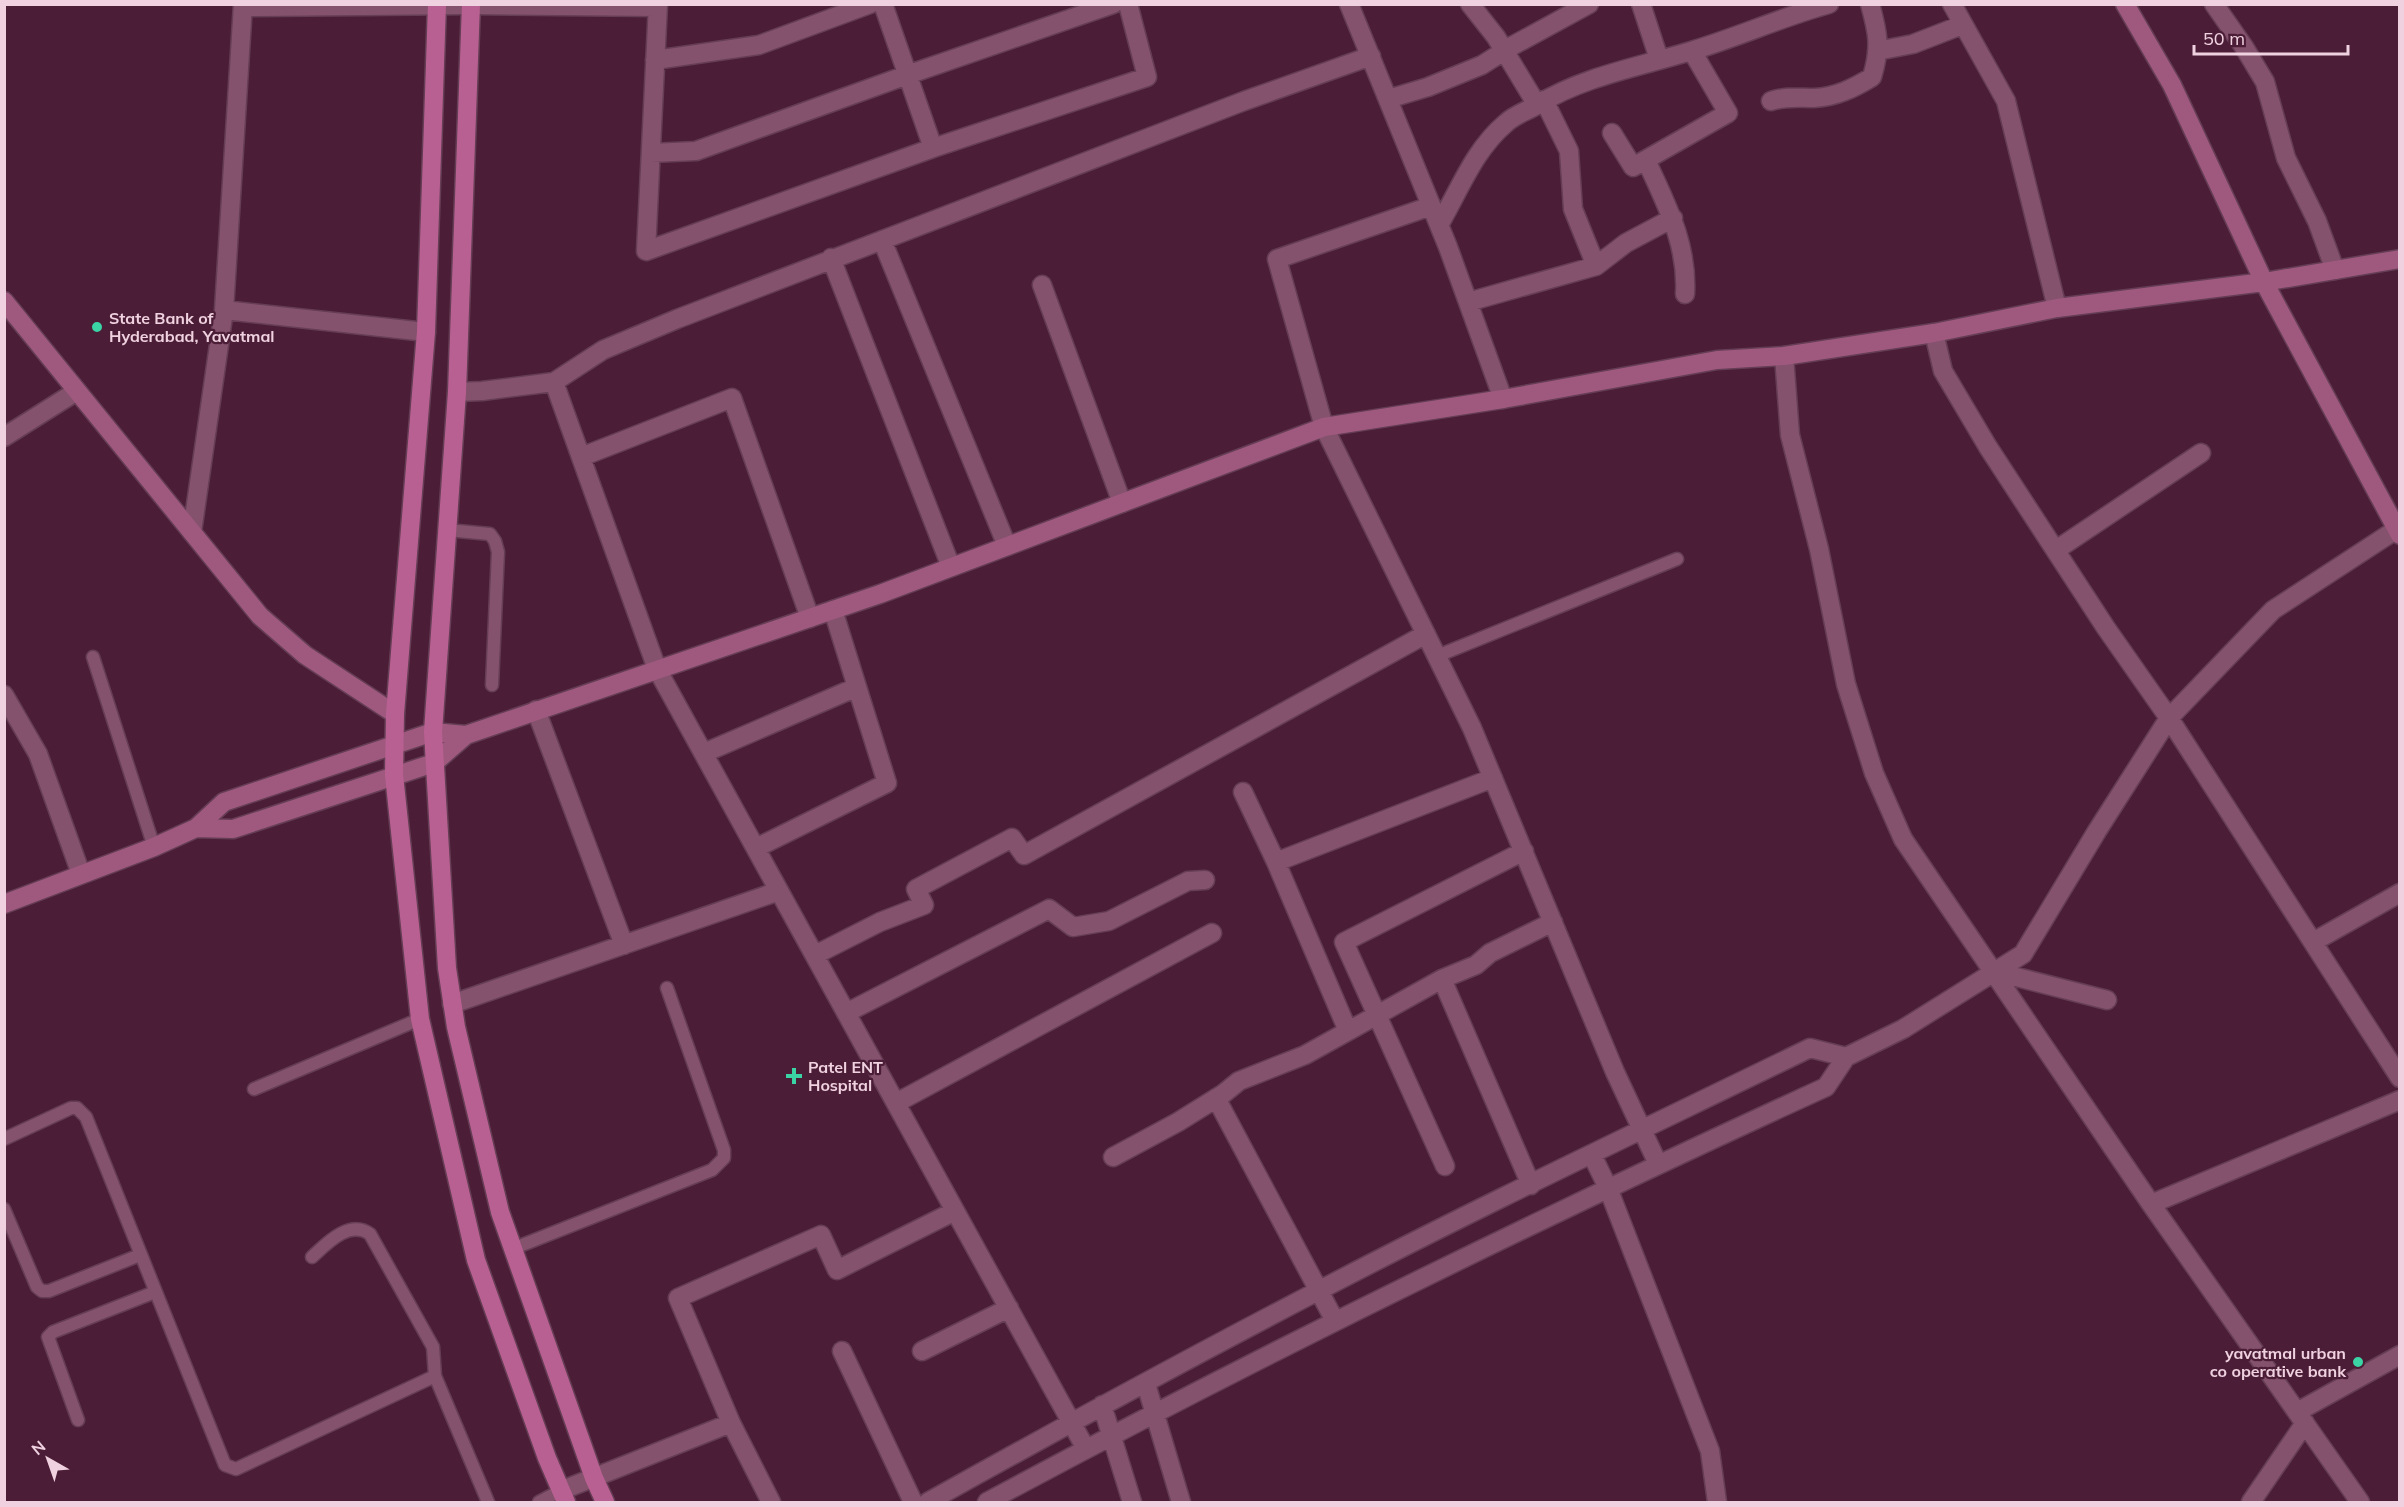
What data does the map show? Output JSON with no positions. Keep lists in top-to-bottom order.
{
  "places": {
    "other": ["State Bank of Hyderabad, Yavatmal", "yavatmal urban co operative bank"],
    "health": ["Patel ENT Hospital"]
  },
  "scale_bar": "50 m",
  "north": "top left"
}
